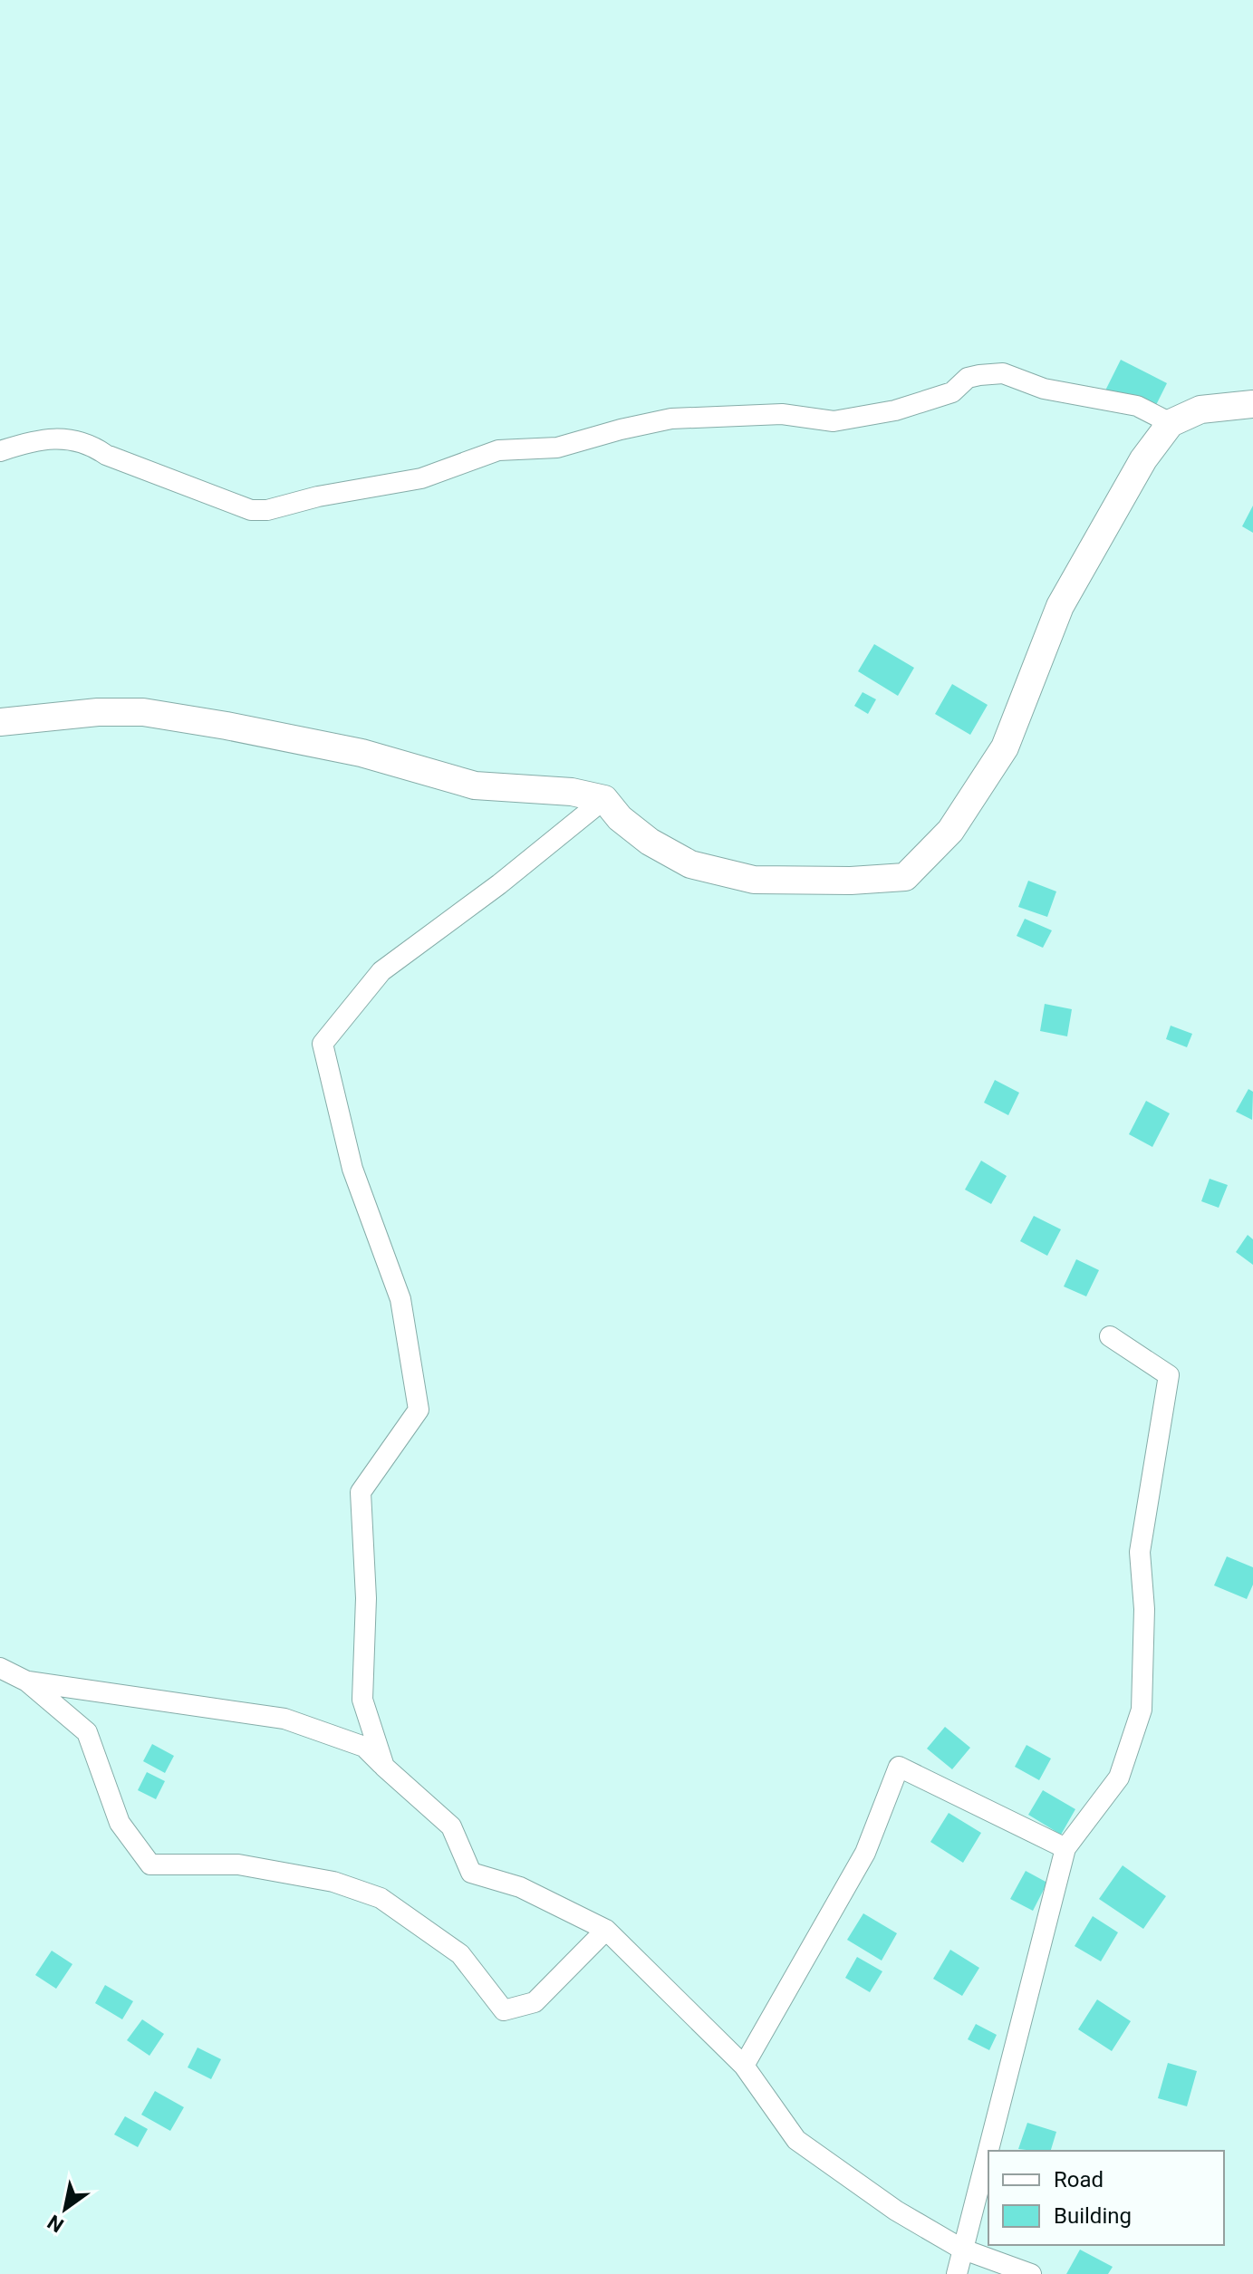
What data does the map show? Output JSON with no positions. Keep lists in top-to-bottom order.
{
  "legend": ["Road", "Building"],
  "north": "bottom left"
}
